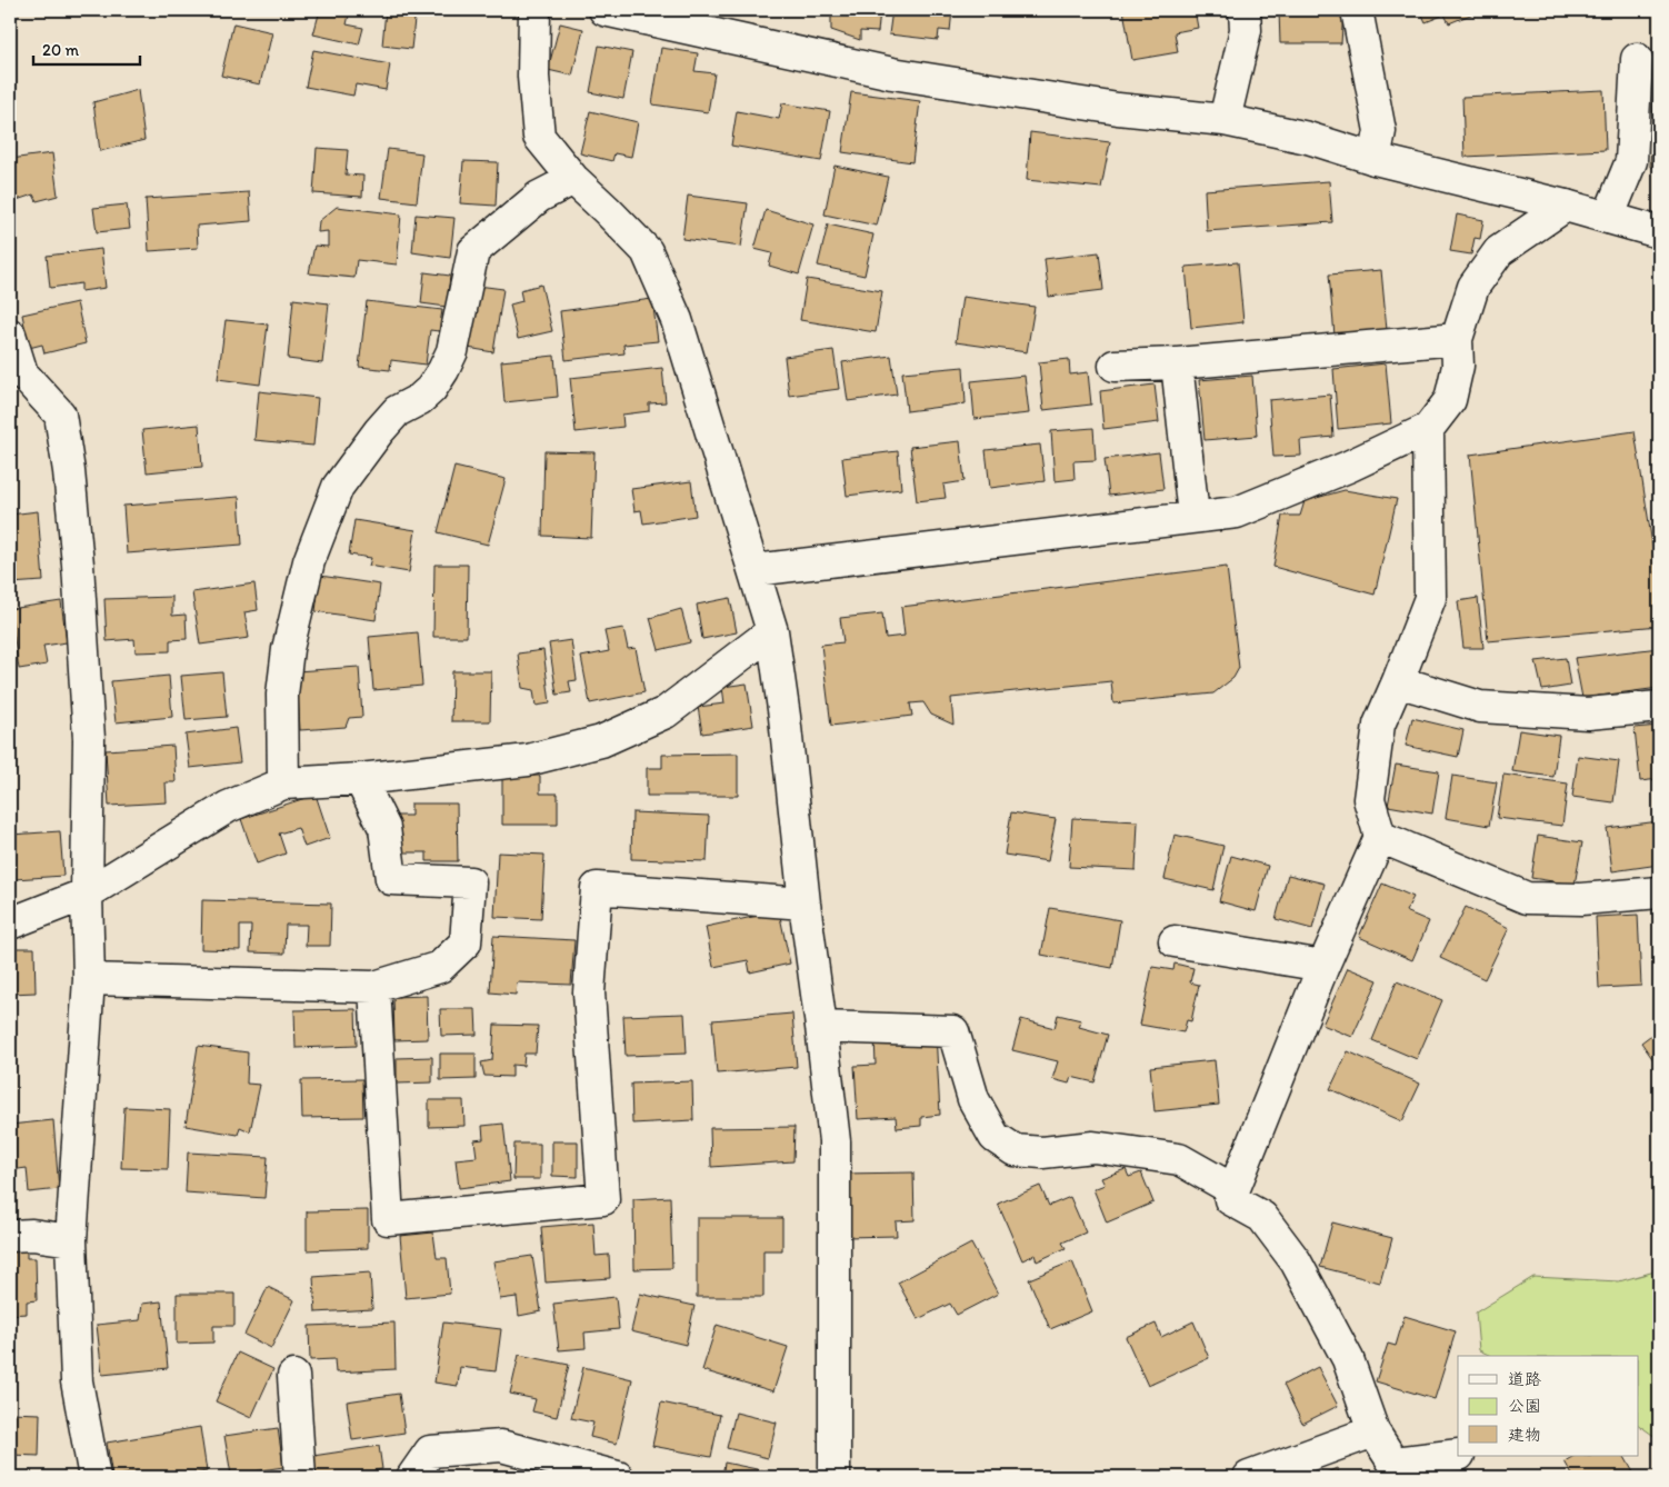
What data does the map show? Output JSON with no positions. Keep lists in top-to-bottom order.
{
  "legend": ["道路", "公園", "建物"],
  "scale_bar": "20 m"
}
